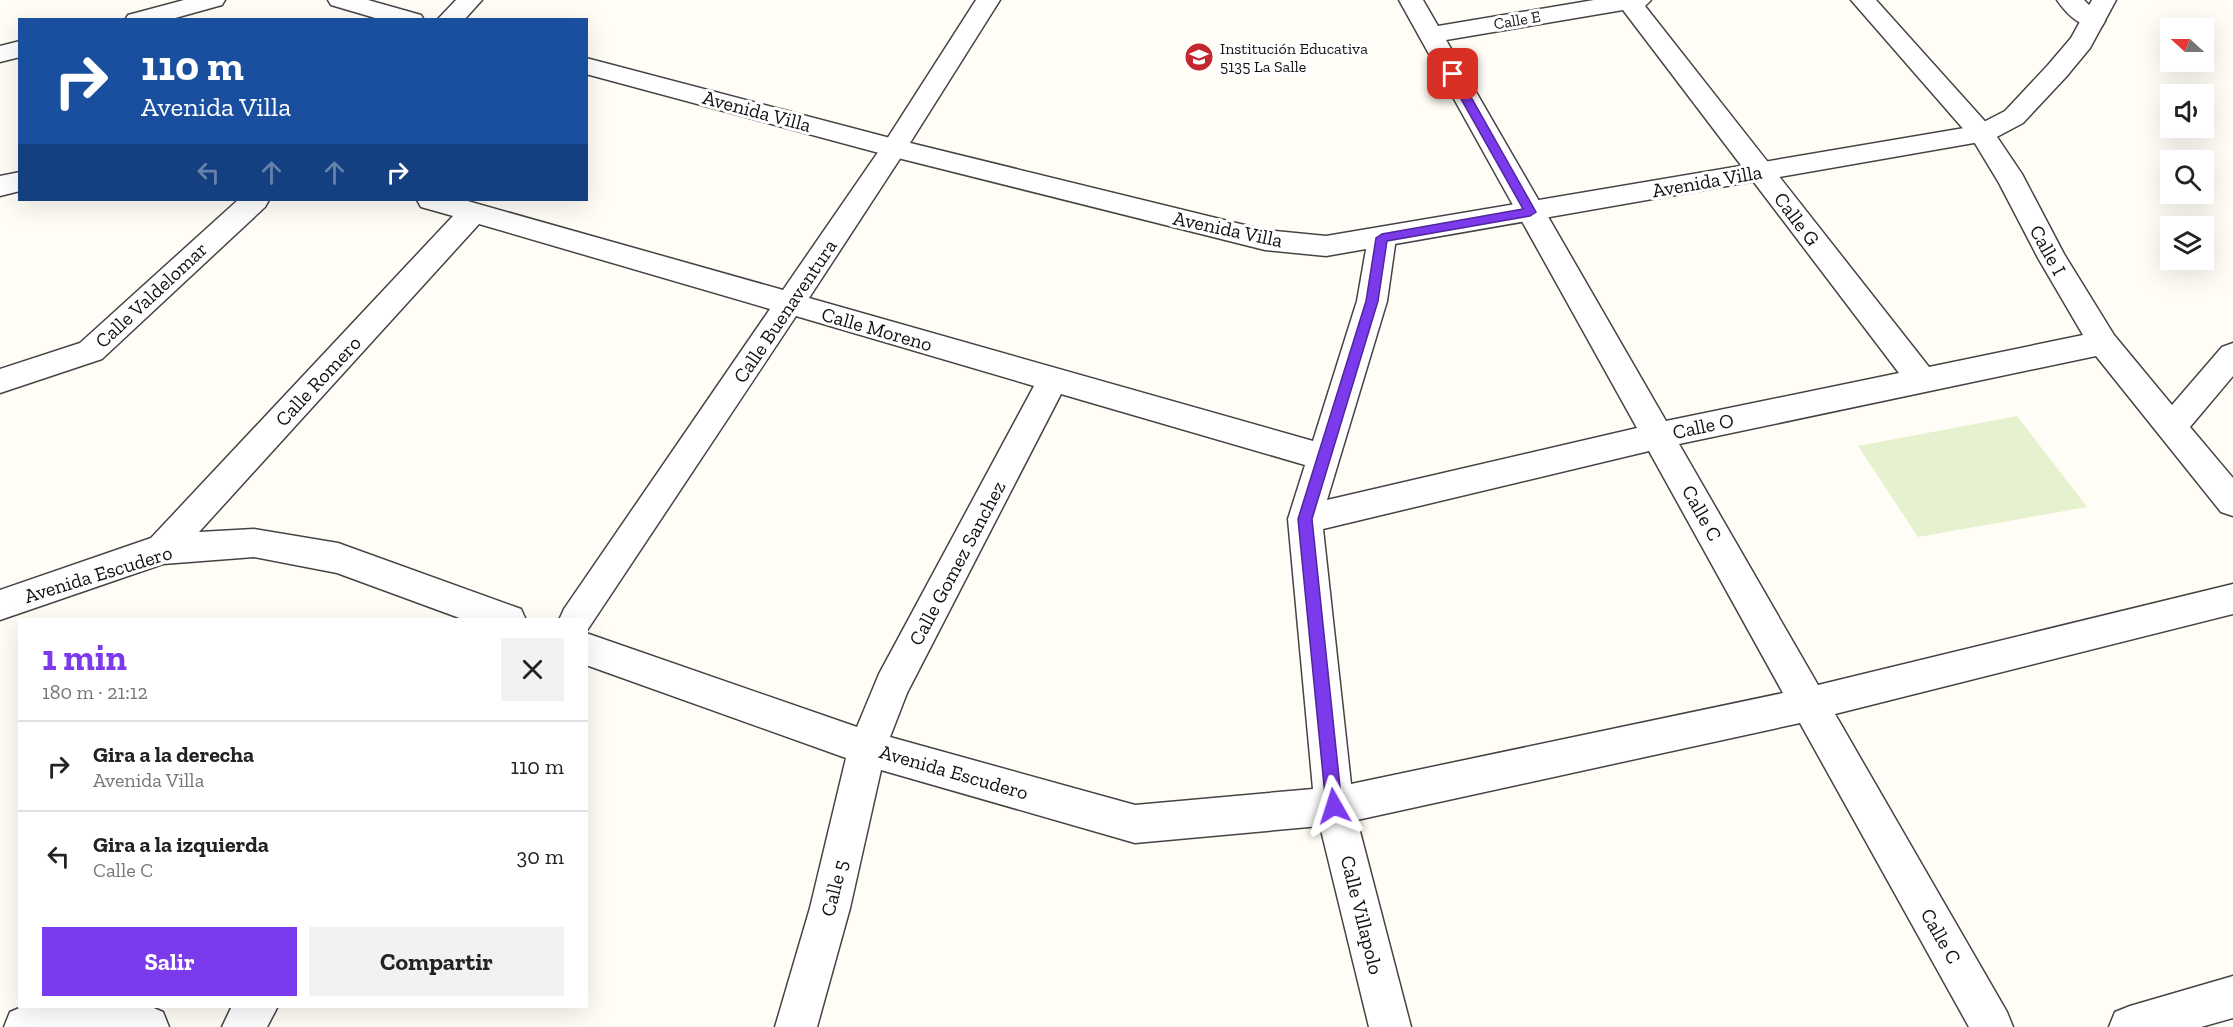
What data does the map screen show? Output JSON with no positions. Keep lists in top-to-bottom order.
{
  "streets": {
    "street": [
      "Calle E",
      "Avenida Villa",
      "Calle G",
      "Calle I",
      "Calle Valdelomar",
      "Calle Buenaventura",
      "Calle Moreno",
      "Calle Romero",
      "Calle O",
      "Calle C",
      "Calle Gomez Sanchez",
      "Avenida Escudero",
      "Calle 5",
      "Calle Villapolo"
    ]
  },
  "crossings": [
    ["Calle E", "Calle G"],
    ["Calle E", "Calle C"],
    ["Avenida Villa", "Calle G"],
    ["Avenida Villa", "Calle I"],
    ["Avenida Villa", "Calle Buenaventura"],
    ["Avenida Villa", "Calle C"],
    ["Avenida Villa", "Calle Villapolo"],
    ["Calle G", "Calle O"],
    ["Calle I", "Calle O"],
    ["Calle Buenaventura", "Calle Moreno"],
    ["Calle Moreno", "Calle Romero"],
    ["Calle Moreno", "Calle Gomez Sanchez"],
    ["Calle Moreno", "Calle Villapolo"],
    ["Calle Romero", "Avenida Escudero"],
    ["Calle O", "Calle C"],
    ["Calle O", "Calle Villapolo"],
    ["Calle C", "Avenida Escudero"],
    ["Calle Gomez Sanchez", "Avenida Escudero"],
    ["Calle Gomez Sanchez", "Calle 5"],
    ["Avenida Escudero", "Calle 5"],
    ["Avenida Escudero", "Calle Villapolo"]
  ],
  "places": {
    "school or university": ["Institución Educativa 5135 La Salle"]
  },
  "north": "left",
  "page": {
    "turn": ["110 m", "Avenida Villa"],
    "heading": ["1 min", "180 m · 21:12"],
    "list": [
      {
        "name": "Gira a la derecha",
        "note": "Avenida Villa",
        "value": "110 m"
      },
      {
        "name": "Gira a la izquierda",
        "note": "Calle C",
        "value": "30 m"
      }
    ],
    "buttons": ["Salir", "Compartir"]
  }
}
